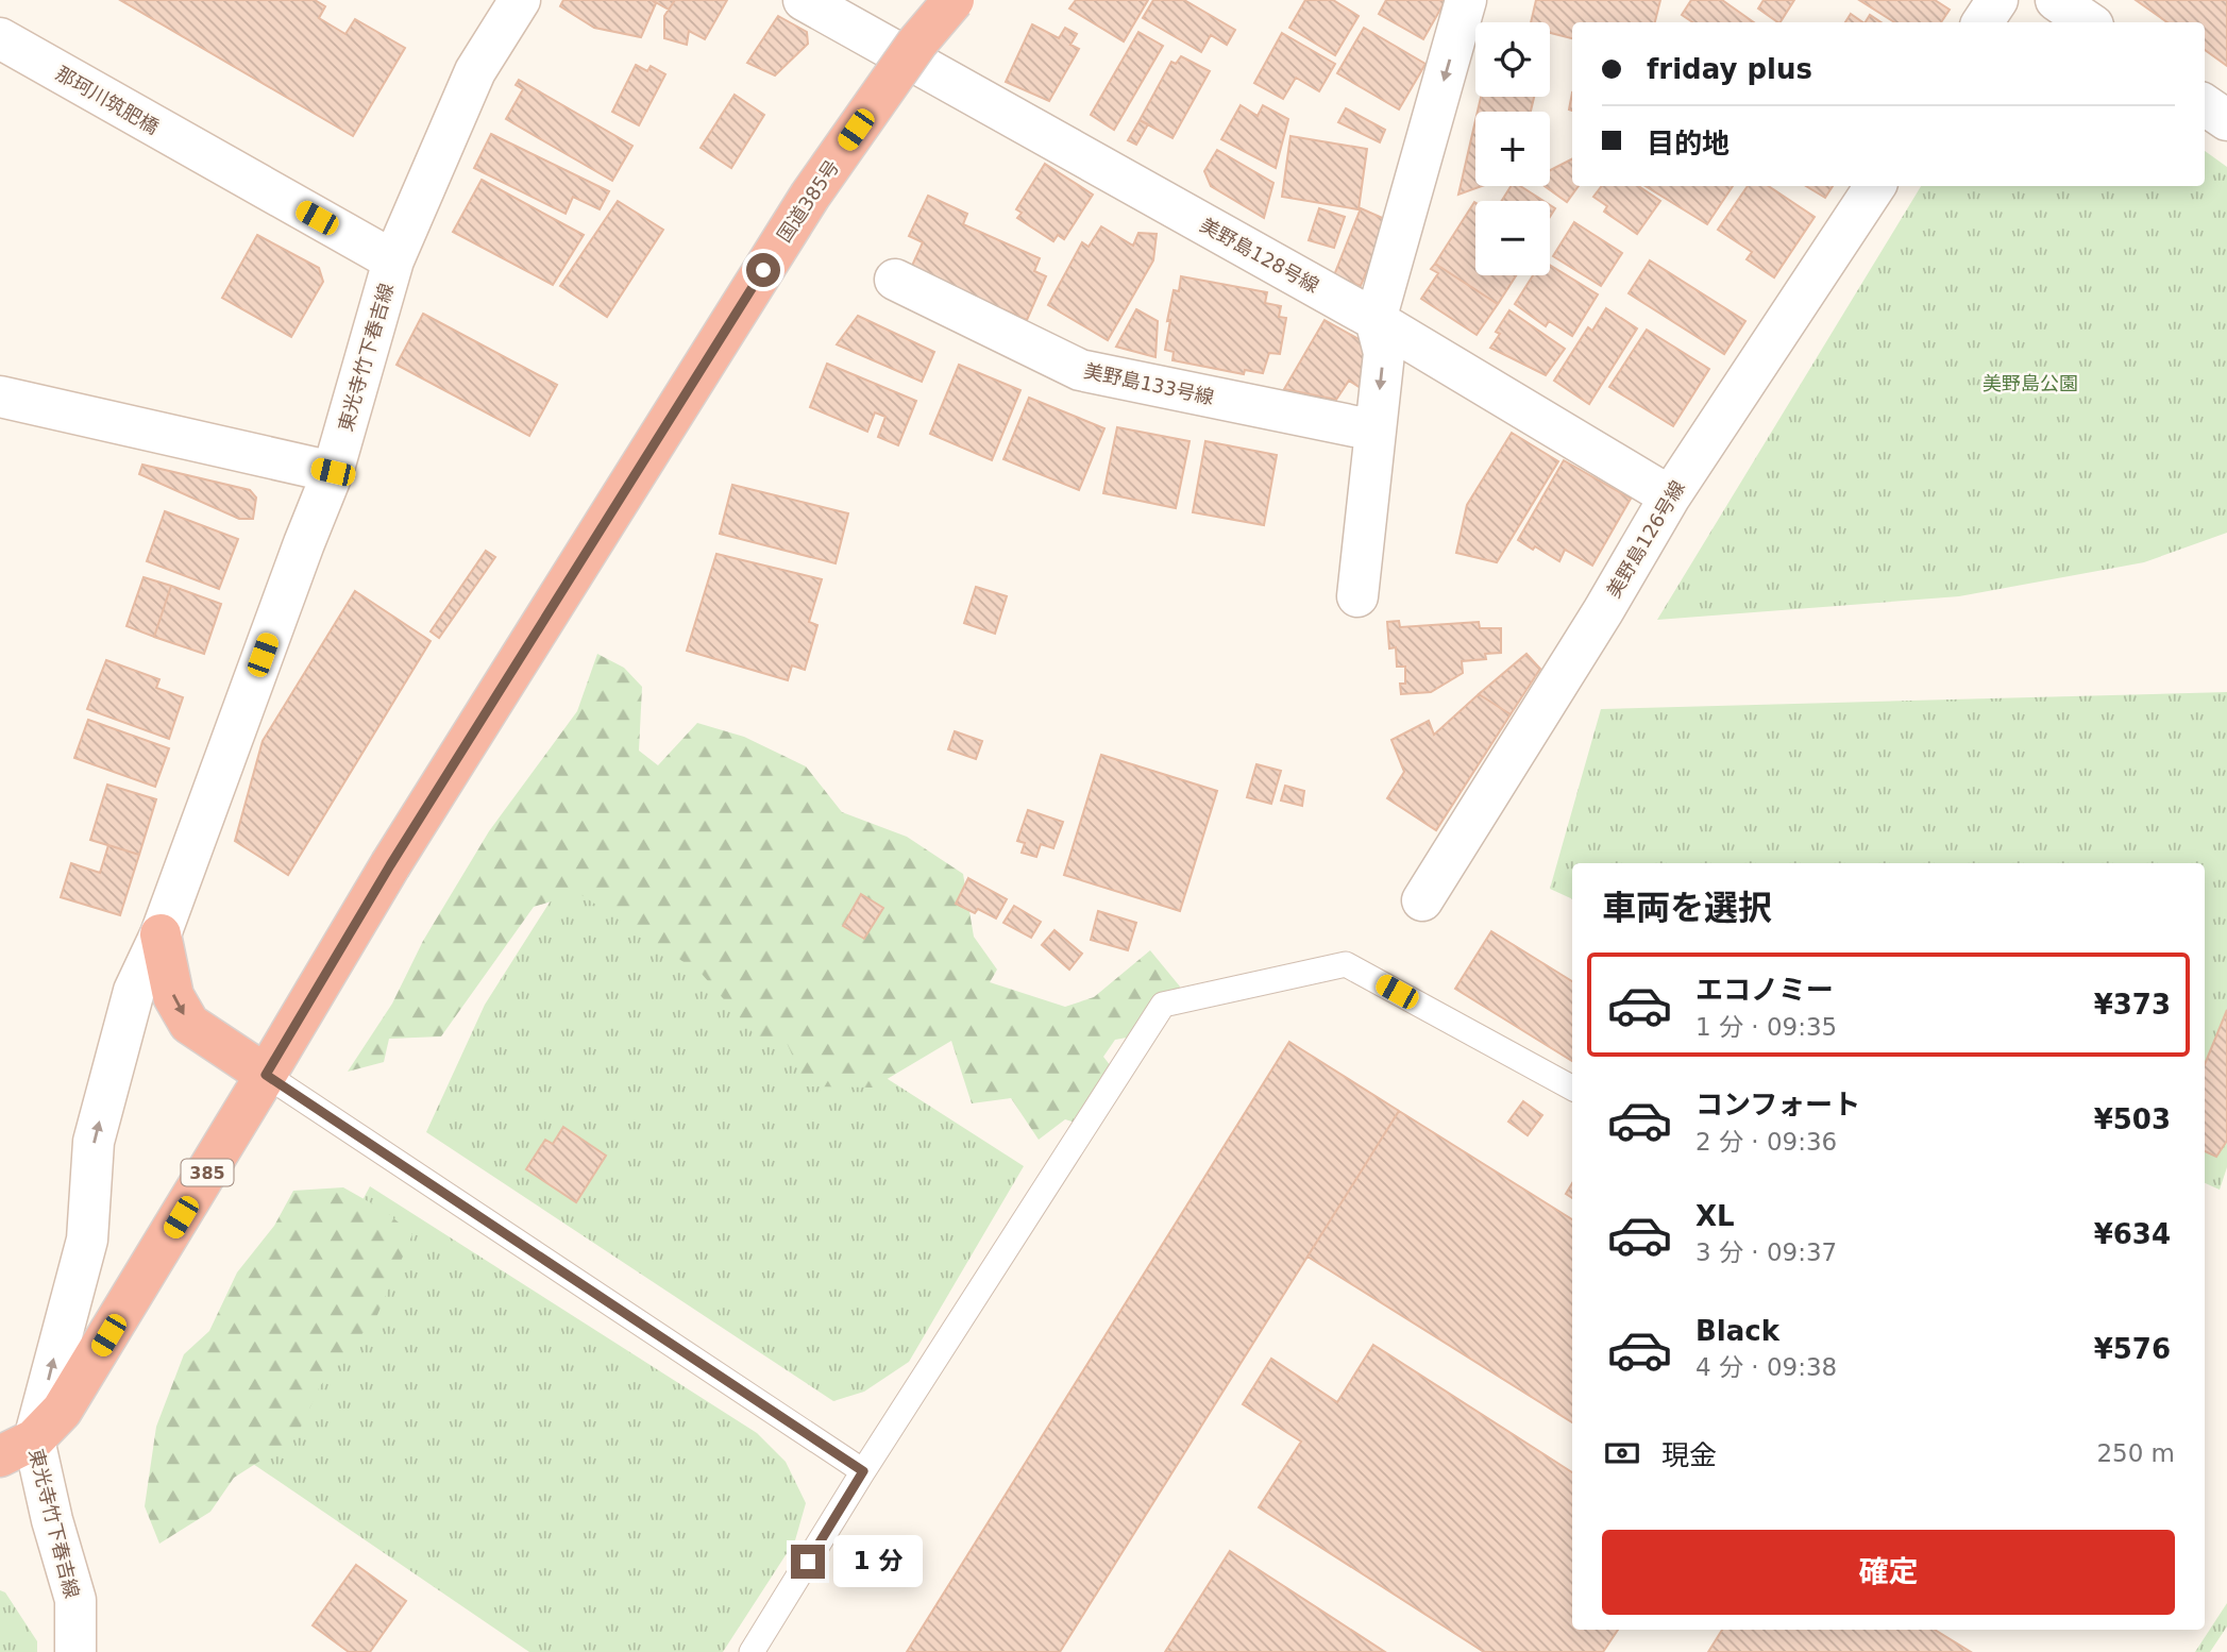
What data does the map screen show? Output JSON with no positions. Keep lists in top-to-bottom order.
{
  "streets": {
    "highway": ["国道385号", "385"],
    "street": [
      "那珂川筑肥橋",
      "美野島128号線",
      "東光寺竹下春吉線",
      "美野島133号線",
      "美野島126号線"
    ]
  },
  "crossings": [
    ["那珂川筑肥橋", "東光寺竹下春吉線"],
    ["国道385号", "東光寺竹下春吉線"],
    ["美野島128号線", "美野島126号線"]
  ],
  "parks": ["美野島公園"],
  "page": {
    "map_buttons": ["+", "−"],
    "banner": ["friday plus", "目的地"],
    "heading": "車両を選択",
    "list": [
      {
        "name": "エコノミー",
        "note": "1 分 · 09:35",
        "value": "¥373"
      },
      {
        "name": "コンフォート",
        "note": "2 分 · 09:36",
        "value": "¥503"
      },
      {
        "name": "XL",
        "note": "3 分 · 09:37",
        "value": "¥634"
      },
      {
        "name": "Black",
        "note": "4 分 · 09:38",
        "value": "¥576"
      }
    ],
    "pay": ["現金", "250 m"],
    "buttons": "確定",
    "bubble": "1 分"
  }
}
